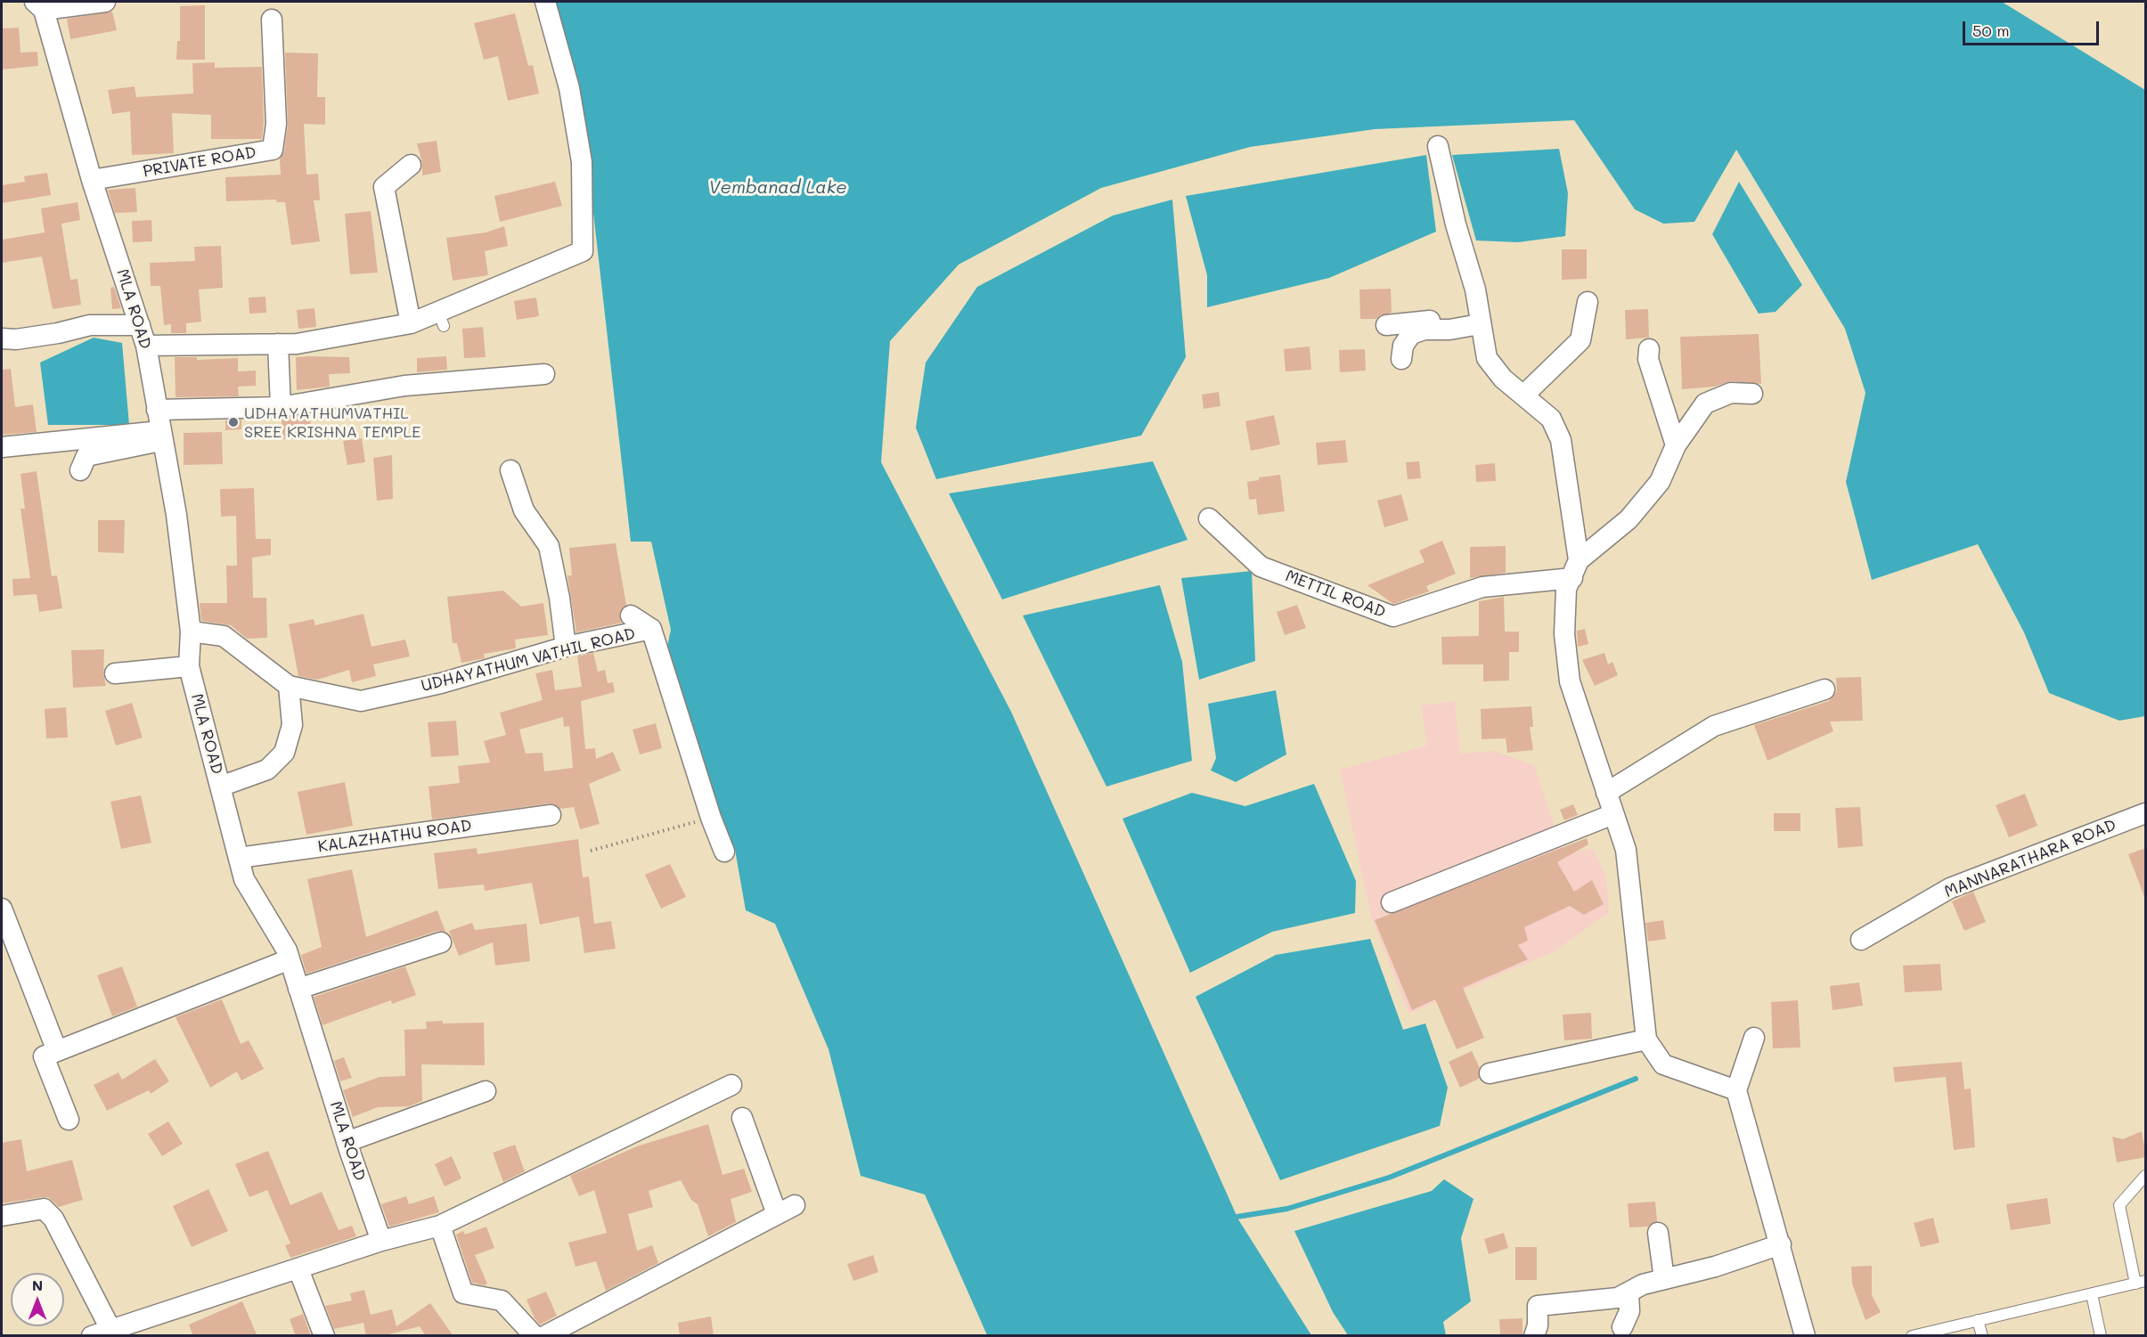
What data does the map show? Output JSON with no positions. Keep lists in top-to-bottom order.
{
  "streets": {
    "street": [
      "PRIVATE ROAD",
      "MLA ROAD",
      "METTIL ROAD",
      "UDHAYATHUM VATHIL ROAD",
      "KALAZHATHU ROAD",
      "MANNARATHARA ROAD"
    ]
  },
  "crossings": [
    ["PRIVATE ROAD", "MLA ROAD"],
    ["MLA ROAD", "UDHAYATHUM VATHIL ROAD"],
    ["MLA ROAD", "KALAZHATHU ROAD"]
  ],
  "water": ["Vembanad Lake"],
  "places": ["UDHAYATHUMVATHIL SREE KRISHNA TEMPLE"],
  "scale_bar": "50 m",
  "north": "top"
}
